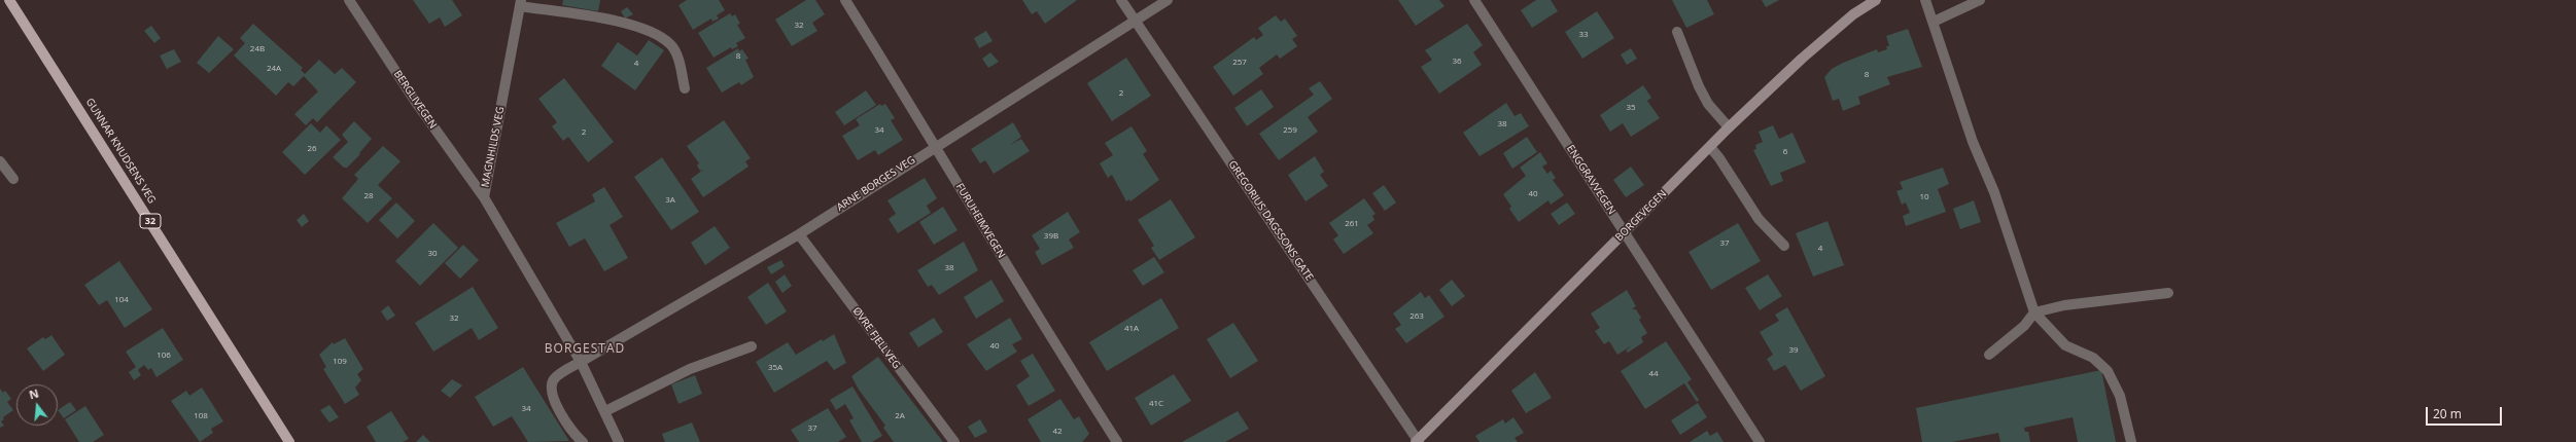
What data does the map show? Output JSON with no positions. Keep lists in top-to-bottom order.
{
  "streets": {
    "main road": ["GUNNAR KNUDSENS VEG", "32"],
    "street": [
      "BERGLIVEGEN",
      "MAGNHILDS VEG",
      "ENGGRAVVEGEN",
      "ARNE BORGES VEG",
      "BORGEVEGEN",
      "FURUHEIMVEGEN",
      "GREGORIUS DAGSSONS GATE",
      "ØVRE FJELLVEG"
    ]
  },
  "crossings": [
    ["BERGLIVEGEN", "MAGNHILDS VEG"],
    ["MAGNHILDS VEG", "ARNE BORGES VEG"],
    ["ENGGRAVVEGEN", "BORGEVEGEN"],
    ["ARNE BORGES VEG", "FURUHEIMVEGEN"],
    ["ARNE BORGES VEG", "GREGORIUS DAGSSONS GATE"],
    ["ARNE BORGES VEG", "ØVRE FJELLVEG"],
    ["BORGEVEGEN", "GREGORIUS DAGSSONS GATE"]
  ],
  "districts": ["BORGESTAD"],
  "house_numbers": [
    "32",
    "33",
    "24B",
    "8",
    "36",
    "257",
    "4",
    "24A",
    "8",
    "2",
    "35",
    "38",
    "34",
    "259",
    "2",
    "26",
    "6",
    "40",
    "28",
    "10",
    "3A",
    "261",
    "39B",
    "37",
    "4",
    "30",
    "38",
    "104",
    "263",
    "32",
    "41A",
    "40",
    "39",
    "106",
    "109",
    "35A",
    "44",
    "41C",
    "34",
    "108",
    "2A",
    "37",
    "42"
  ],
  "scale_bar": "20 m",
  "north": "top"
}
